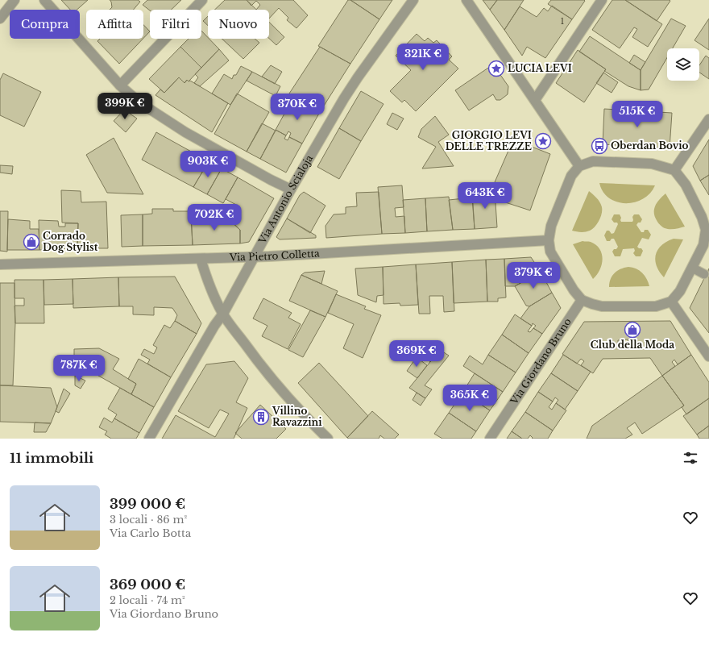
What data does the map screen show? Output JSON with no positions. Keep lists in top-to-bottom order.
{
  "streets": {
    "street": ["Via Antonio Scialoja", "Via Pietro Colletta", "Via Giordano Bruno"]
  },
  "crossings": [
    ["Via Antonio Scialoja", "Via Pietro Colletta"]
  ],
  "places": {
    "place": ["LUCIA LEVI", "GIORGIO LEVI DELLE TREZZE"],
    "bus stop": ["Oberdan Bovio"],
    "shop": ["Corrado Dog Stylist", "Club della Moda"],
    "building": ["Villino Ravazzini"]
  },
  "house_numbers": ["1"],
  "page": {
    "chip": [
      "Compra",
      "Affitta",
      "Filtri",
      "Nuovo"
    ],
    "price": [
      "321K €",
      "399K €",
      "370K €",
      "515K €",
      "903K €",
      "643K €",
      "702K €",
      "379K €",
      "369K €",
      "787K €",
      "365K €"
    ],
    "heading": "11 immobili",
    "list": [
      {
        "name": "399 000 €",
        "note": "3 locali · 86 m² · Via Carlo Botta"
      },
      {
        "name": "369 000 €",
        "note": "2 locali · 74 m² · Via Giordano Bruno"
      }
    ]
  }
}
